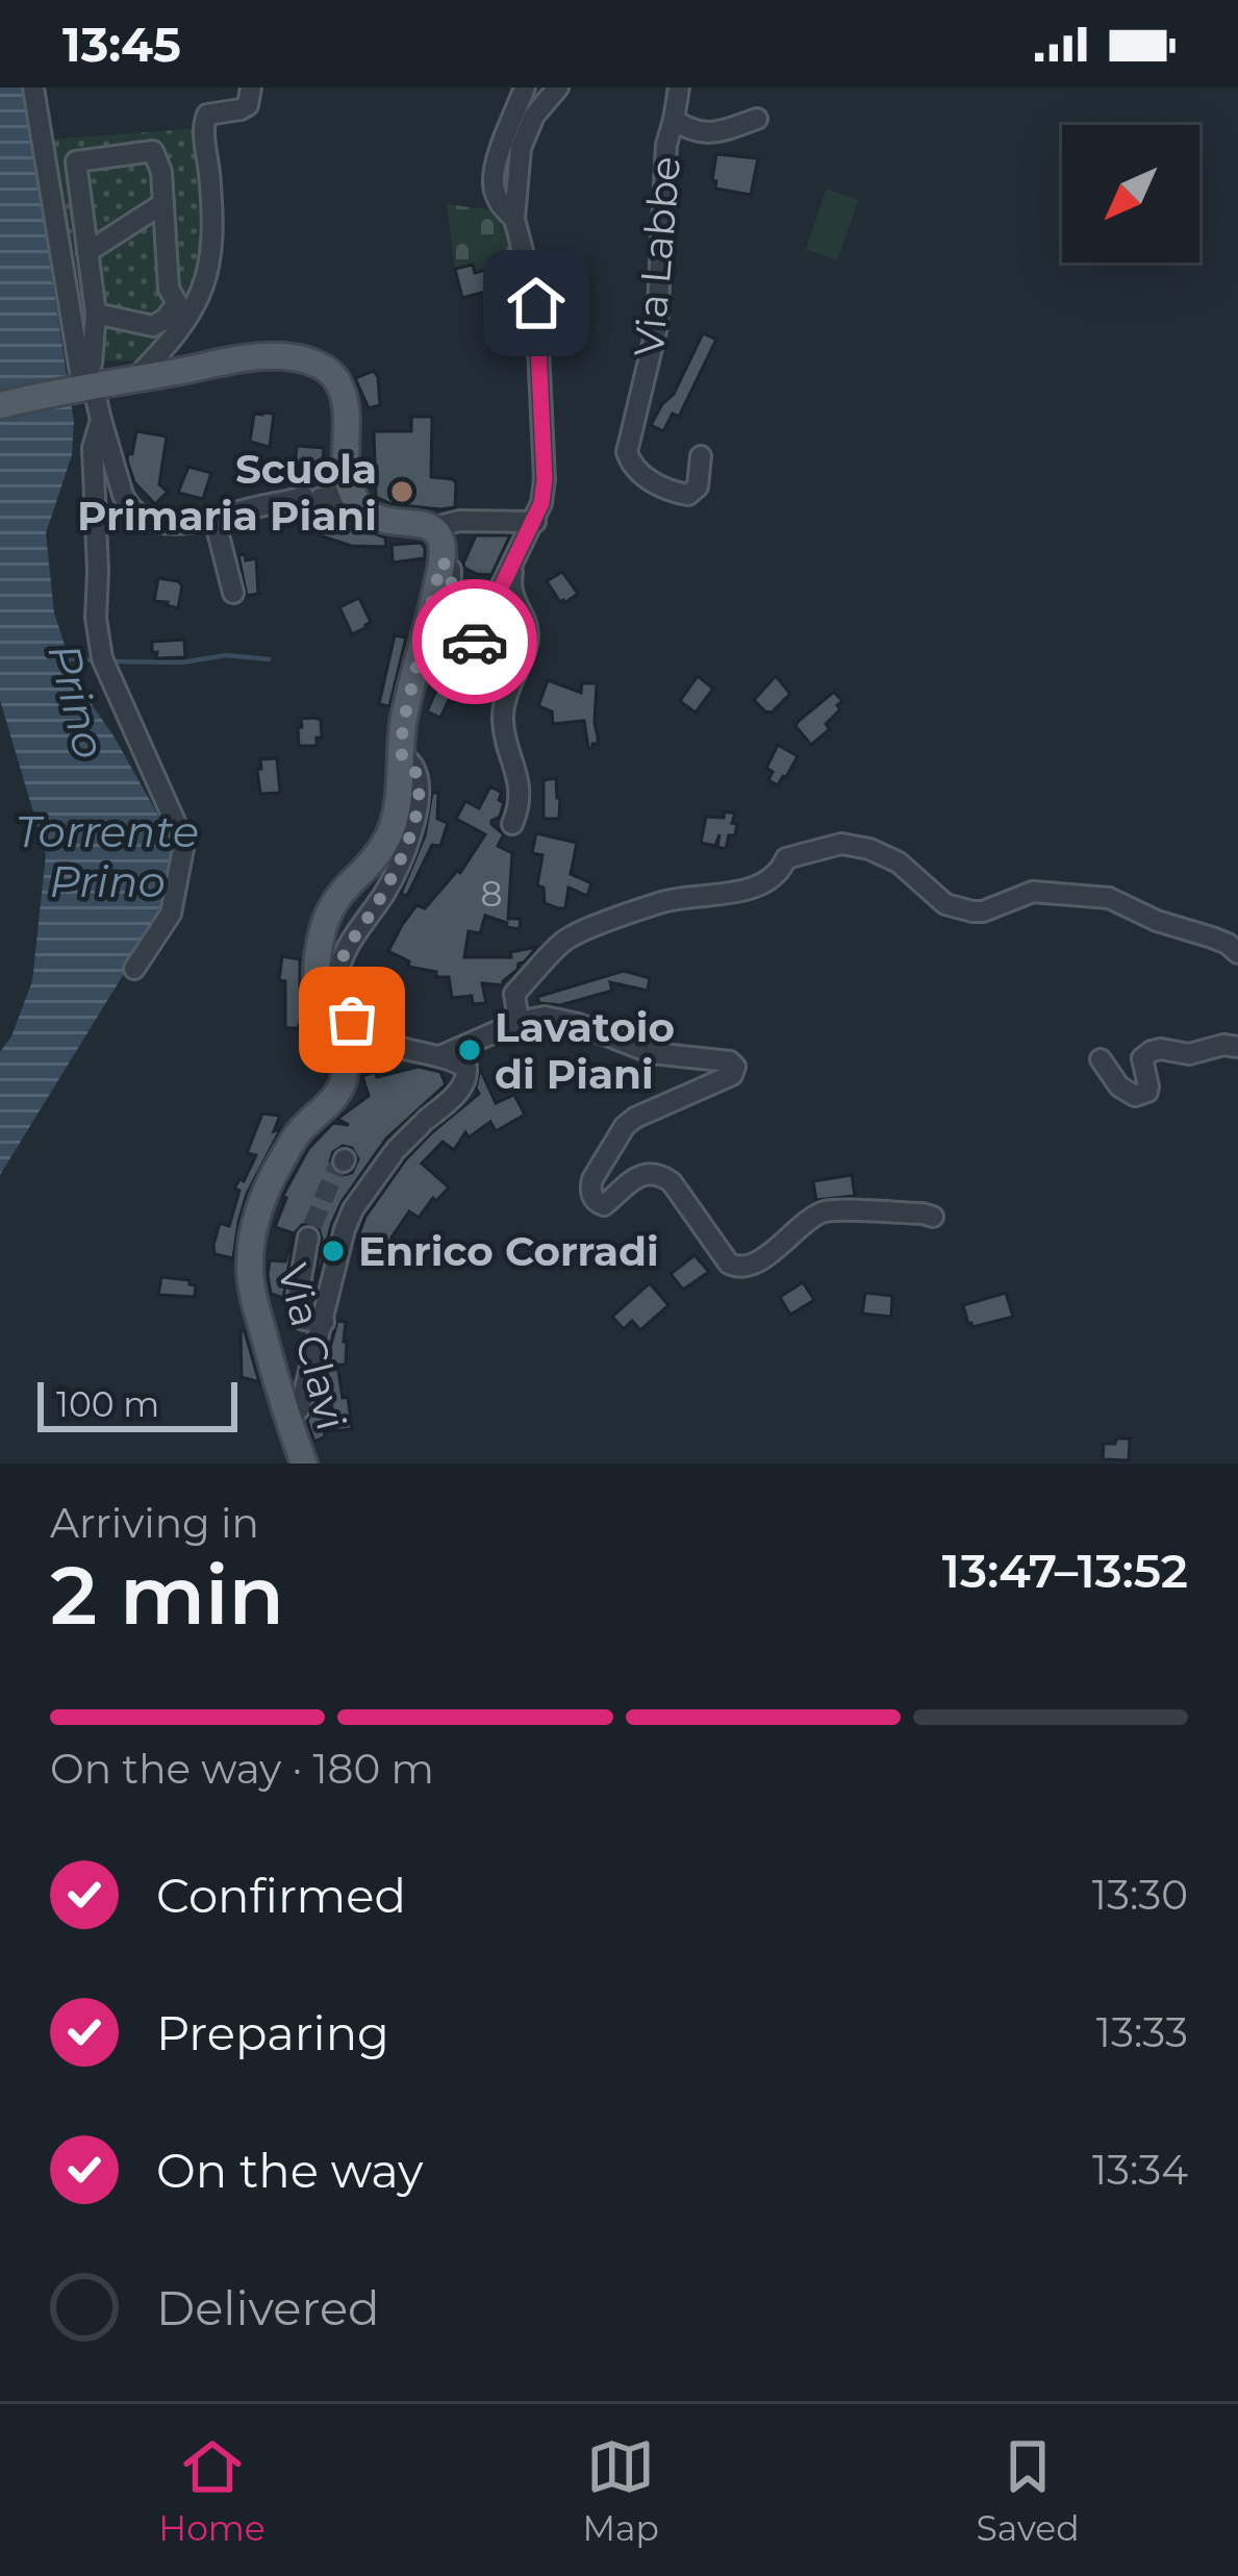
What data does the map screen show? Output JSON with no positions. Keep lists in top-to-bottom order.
{
  "streets": {
    "main road": ["Via Clavi"],
    "street": ["Via Labbe"]
  },
  "water": ["Prino", "Torrente Prino"],
  "places": ["Scuola Primaria Piani", "Lavatoio di Piani", "Enrico Corradi"],
  "house_numbers": ["8"],
  "scale_bar": "100 m",
  "north": "bottom left",
  "page": {
    "status": "13:45",
    "scale": "100 m",
    "heading": ["2 min", "Arriving in", "13:47–13:52"],
    "bar": "On the way · 180 m",
    "list": [
      ["Confirmed", "13:30"],
      ["Preparing", "13:33"],
      ["On the way", "13:34"],
      "Delivered"
    ],
    "tabs": ["Home", "Map", "Saved"]
  }
}
